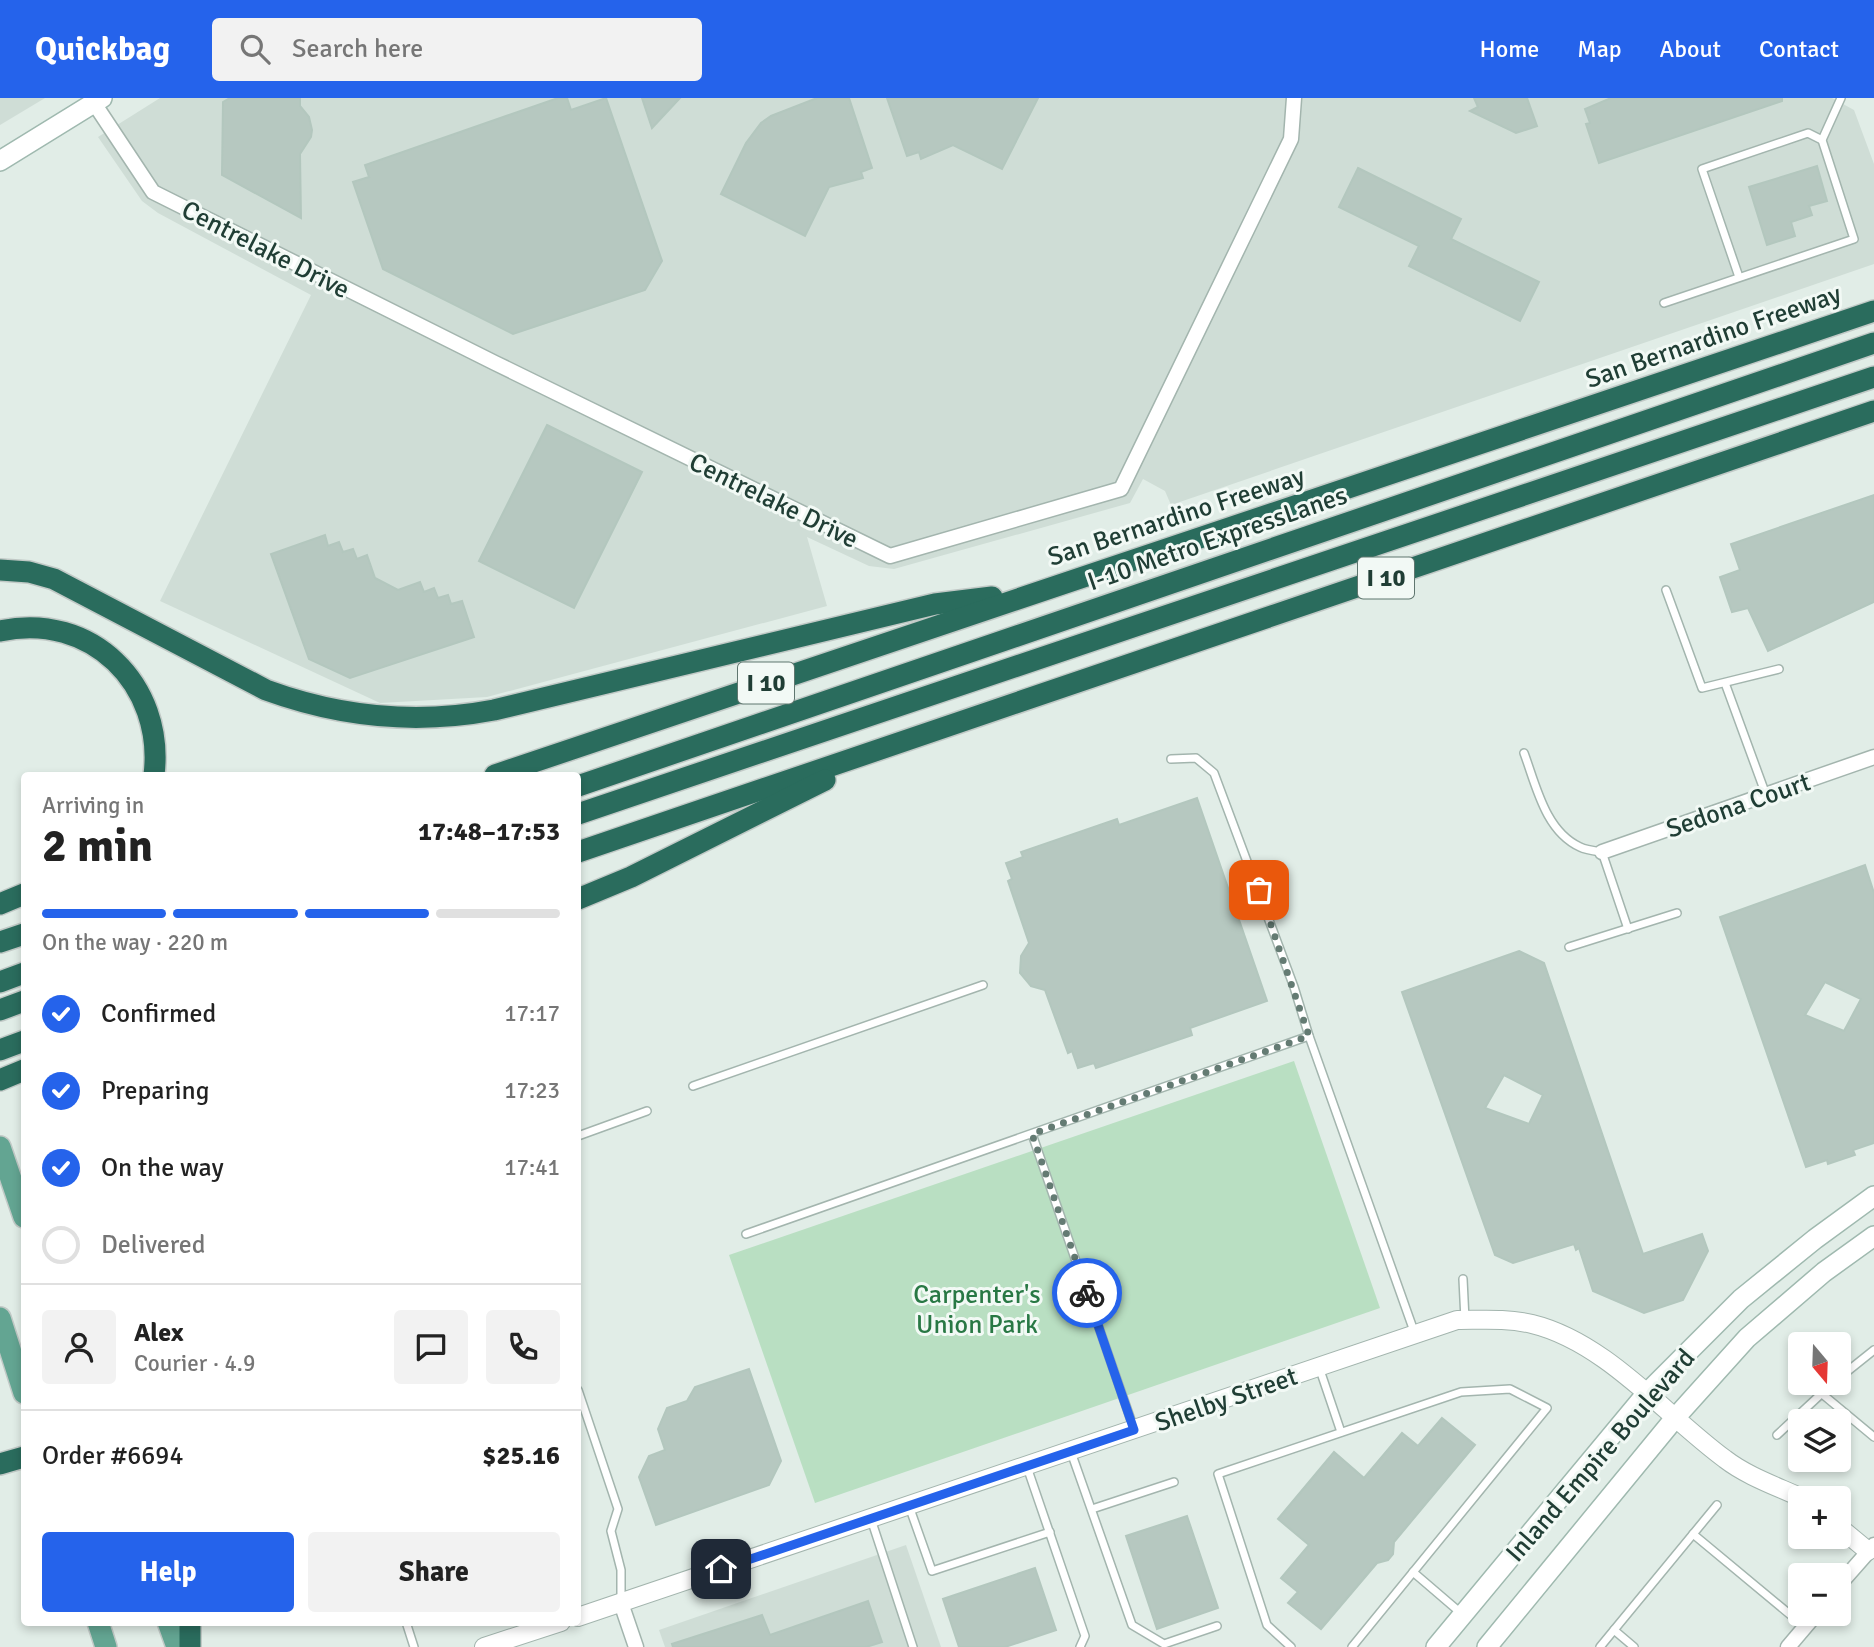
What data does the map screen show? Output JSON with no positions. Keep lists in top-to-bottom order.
{
  "streets": {
    "highway": ["San Bernardino Freeway", "I-10 Metro ExpressLanes", "I 10"],
    "main road": ["Inland Empire Boulevard"],
    "street": ["Centrelake Drive", "Sedona Court", "Shelby Street"]
  },
  "crossings": [
    ["Shelby Street", "Inland Empire Boulevard"]
  ],
  "parks": ["Carpenter's Union Park"],
  "north": "bottom",
  "page": {
    "header": "Quickbag",
    "search": "Search here",
    "nav": [
      "Home",
      "Map",
      "About",
      "Contact"
    ],
    "heading": ["2 min", "Arriving in", "17:48–17:53"],
    "panel": [
      "Alex",
      "Courier · 4.9",
      "Order #6694",
      "$25.16"
    ],
    "bar": "On the way · 220 m",
    "list": [
      ["Confirmed", "17:17"],
      ["Preparing", "17:23"],
      ["On the way", "17:41"],
      "Delivered"
    ],
    "map_buttons": ["+", "−"],
    "buttons": ["Help", "Share"]
  }
}
